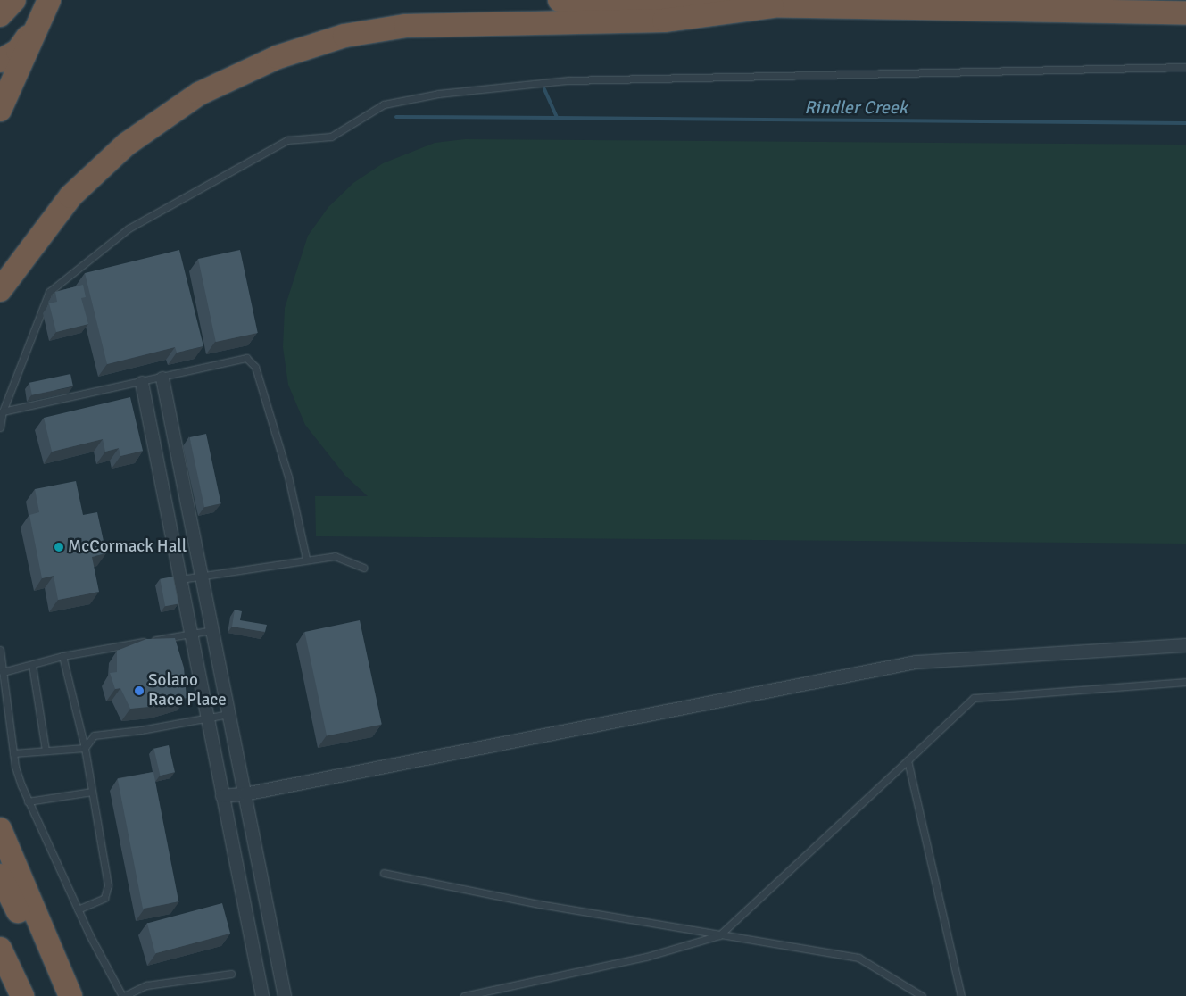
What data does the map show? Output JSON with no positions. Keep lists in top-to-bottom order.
{
  "water": ["Rindler Creek"],
  "places": ["McCormack Hall", "Solano Race Place"]
}
